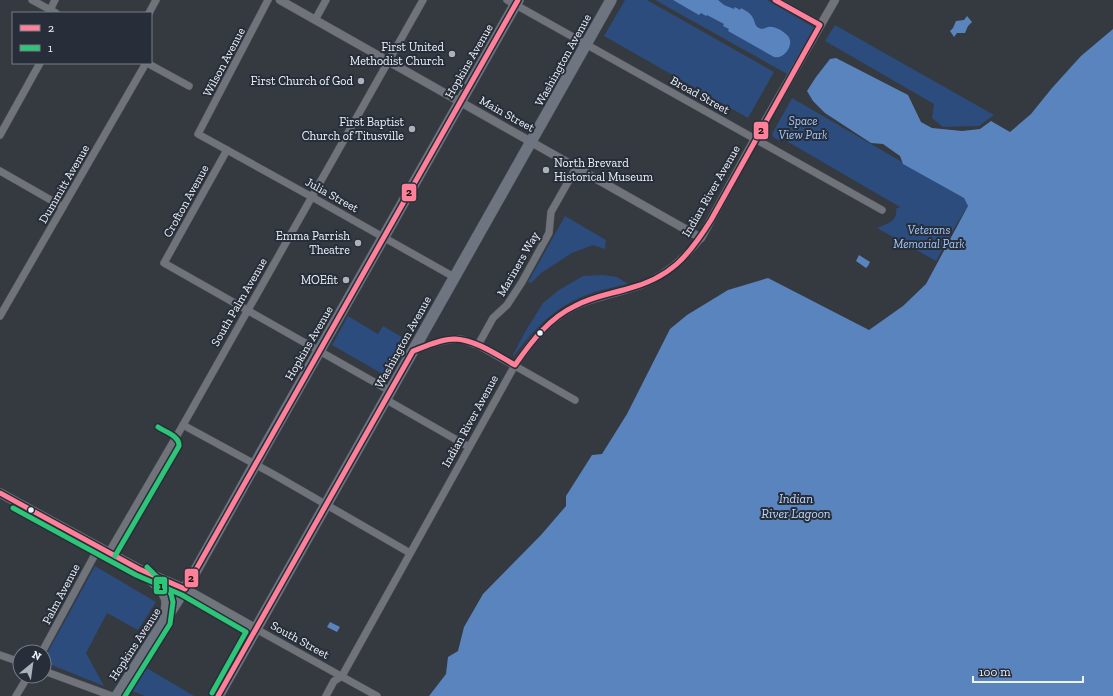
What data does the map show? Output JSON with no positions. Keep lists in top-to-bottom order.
{
  "streets": {
    "main road": ["Washington Avenue", "Hopkins Avenue", "South Street"],
    "street": [
      "Wilson Avenue",
      "Broad Street",
      "Main Street",
      "Dummitt Avenue",
      "Indian River Avenue",
      "Julia Street",
      "Crofton Avenue",
      "Mariners Way",
      "South Palm Avenue",
      "Palm Avenue"
    ]
  },
  "crossings": [
    ["Washington Avenue", "Broad Street"],
    ["Washington Avenue", "Main Street"],
    ["Washington Avenue", "Julia Street"],
    ["Washington Avenue", "South Street"],
    ["Hopkins Avenue", "Broad Street"],
    ["Hopkins Avenue", "Main Street"],
    ["Hopkins Avenue", "Julia Street"],
    ["Hopkins Avenue", "South Street"],
    ["Wilson Avenue", "Julia Street"],
    ["Broad Street", "Indian River Avenue"],
    ["Main Street", "Indian River Avenue"],
    ["Main Street", "Mariners Way"],
    ["Main Street", "South Palm Avenue"],
    ["Indian River Avenue", "South Street"],
    ["Julia Street", "Crofton Avenue"],
    ["Julia Street", "South Palm Avenue"],
    ["Crofton Avenue", "South Palm Avenue"],
    ["South Palm Avenue", "South Street"],
    ["Palm Avenue", "South Street"]
  ],
  "water": ["Indian River Lagoon"],
  "parks": ["Space View Park", "Veterans Memorial Park"],
  "places": [
    "First United Methodist Church",
    "First Church of God",
    "First Baptist Church of Titusville",
    "North Brevard Historical Museum",
    "Emma Parrish Theatre",
    "MOEfit"
  ],
  "lines": ["transit line 2", "transit line 1"],
  "legend": ["2", "1"],
  "scale_bar": "100 m",
  "north": "top right"
}
